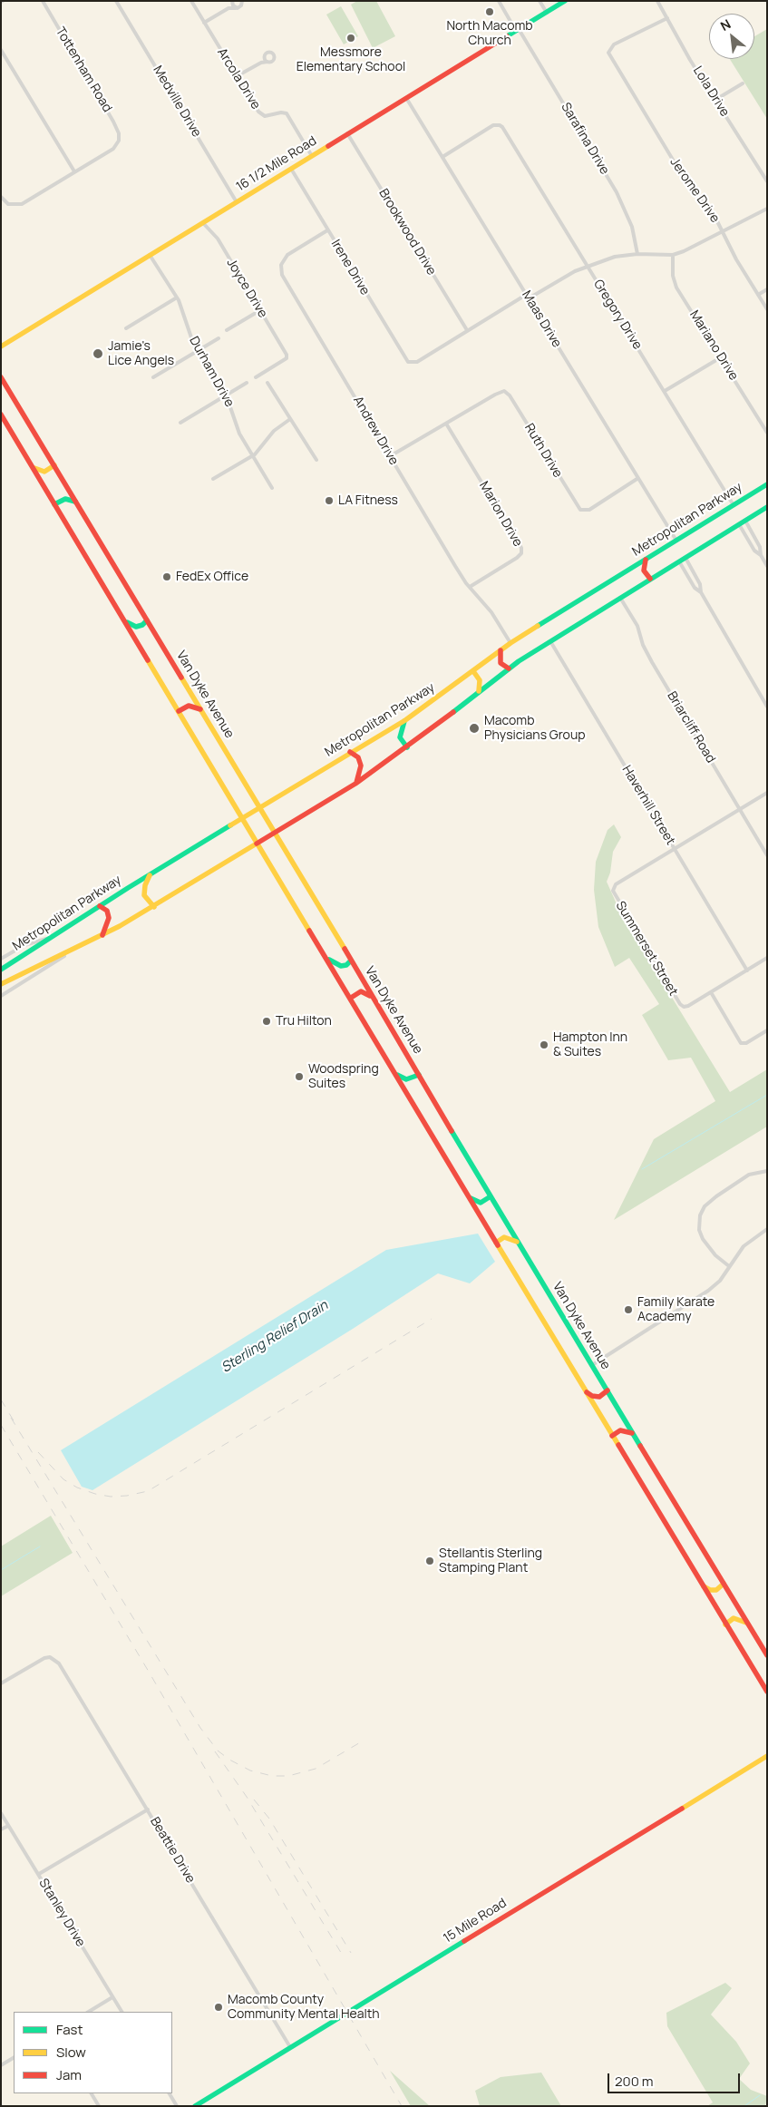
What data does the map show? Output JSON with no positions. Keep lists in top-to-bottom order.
{
  "streets": {
    "main road": [
      "16 1/2 Mile Road",
      "Metropolitan Parkway",
      "Van Dyke Avenue",
      "15 Mile Road"
    ],
    "street": [
      "Tottenham Road",
      "Arcola Drive",
      "Lola Drive",
      "Medville Drive",
      "Sarafina Drive",
      "Jerome Drive",
      "Brookwood Drive",
      "Irene Drive",
      "Joyce Drive",
      "Gregory Drive",
      "Maas Drive",
      "Mariano Drive",
      "Durham Drive",
      "Andrew Drive",
      "Ruth Drive",
      "Marion Drive",
      "Briarcliff Road",
      "Haverhill Street",
      "Summerset Street",
      "Beattie Drive",
      "Stanley Drive"
    ]
  },
  "crossings": [
    ["Arcola Drive", "16 1/2 Mile Road"],
    ["Lola Drive", "Jerome Drive"],
    ["Medville Drive", "16 1/2 Mile Road"],
    ["Sarafina Drive", "16 1/2 Mile Road"],
    ["16 1/2 Mile Road", "Brookwood Drive"],
    ["16 1/2 Mile Road", "Irene Drive"],
    ["16 1/2 Mile Road", "Joyce Drive"],
    ["16 1/2 Mile Road", "Maas Drive"],
    ["16 1/2 Mile Road", "Durham Drive"],
    ["Brookwood Drive", "Irene Drive"],
    ["Irene Drive", "Andrew Drive"],
    ["Gregory Drive", "Maas Drive"],
    ["Gregory Drive", "Metropolitan Parkway"],
    ["Maas Drive", "Ruth Drive"],
    ["Maas Drive", "Metropolitan Parkway"],
    ["Andrew Drive", "Marion Drive"],
    ["Andrew Drive", "Metropolitan Parkway"],
    ["Ruth Drive", "Marion Drive"],
    ["Metropolitan Parkway", "Van Dyke Avenue"],
    ["Metropolitan Parkway", "Briarcliff Road"],
    ["Metropolitan Parkway", "Haverhill Street"],
    ["Haverhill Street", "Summerset Street"],
    ["Beattie Drive", "15 Mile Road"]
  ],
  "water": ["Sterling Relief Drain"],
  "places": [
    "North Macomb Church",
    "Messmore Elementary School",
    "Jamie's Lice Angels",
    "LA Fitness",
    "FedEx Office",
    "Macomb Physicians Group",
    "Tru Hilton",
    "Hampton Inn & Suites",
    "Woodspring Suites",
    "Family Karate Academy",
    "Stellantis Sterling Stamping Plant",
    "Macomb County Community Mental Health"
  ],
  "legend": ["Fast", "Slow", "Jam"],
  "scale_bar": "200 m",
  "north": "top left"
}
